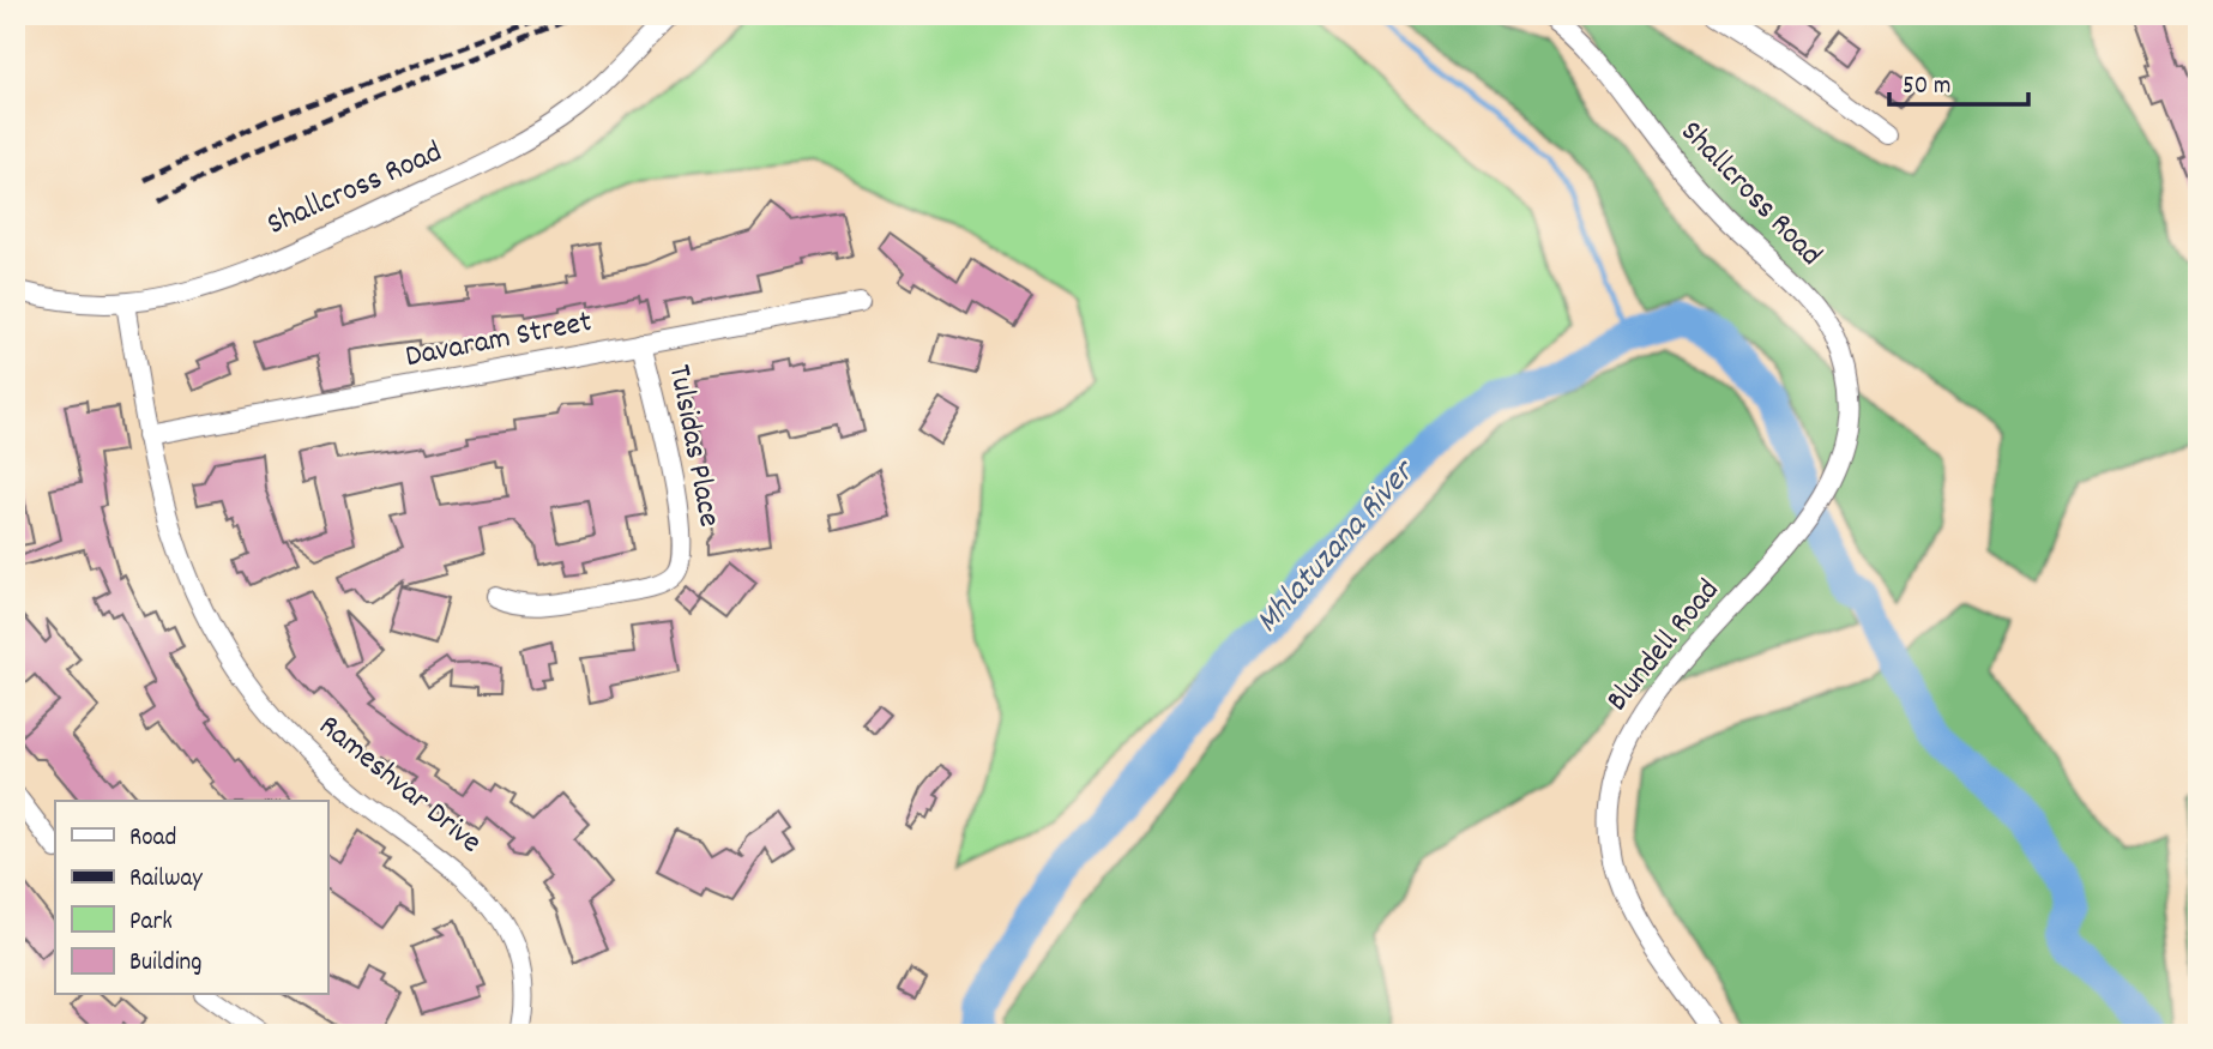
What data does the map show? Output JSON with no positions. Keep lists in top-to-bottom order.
{
  "streets": {
    "street": [
      "Shallcross Road",
      "Davaram Street",
      "Tulsidas Place",
      "Blundell Road",
      "Rameshvar Drive"
    ]
  },
  "crossings": [
    ["Shallcross Road", "Blundell Road"],
    ["Shallcross Road", "Rameshvar Drive"],
    ["Davaram Street", "Tulsidas Place"],
    ["Davaram Street", "Rameshvar Drive"]
  ],
  "water": ["Mhlatuzana River"],
  "legend": [
    "Road",
    "Railway",
    "Park",
    "Building"
  ],
  "scale_bar": "50 m"
}
